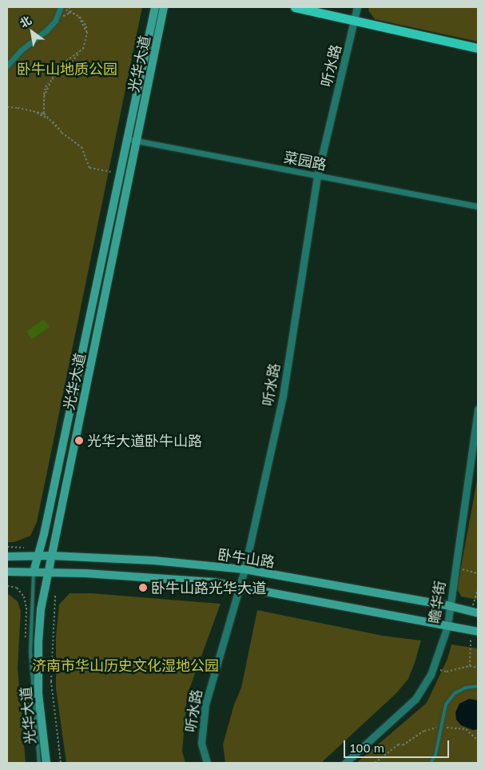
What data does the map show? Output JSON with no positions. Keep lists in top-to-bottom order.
{
  "streets": {
    "main road": ["光华大道", "卧牛山路"],
    "street": ["听水路", "菜园路", "瞻华街"]
  },
  "crossings": [
    ["光华大道", "菜园路"],
    ["光华大道", "卧牛山路"],
    ["听水路", "菜园路"],
    ["听水路", "卧牛山路"],
    ["卧牛山路", "瞻华街"]
  ],
  "parks": ["卧牛山地质公园", "济南市华山历史文化湿地公园"],
  "places": ["光华大道卧牛山路", "卧牛山路光华大道"],
  "scale_bar": "100 m",
  "north": "top left"
}
